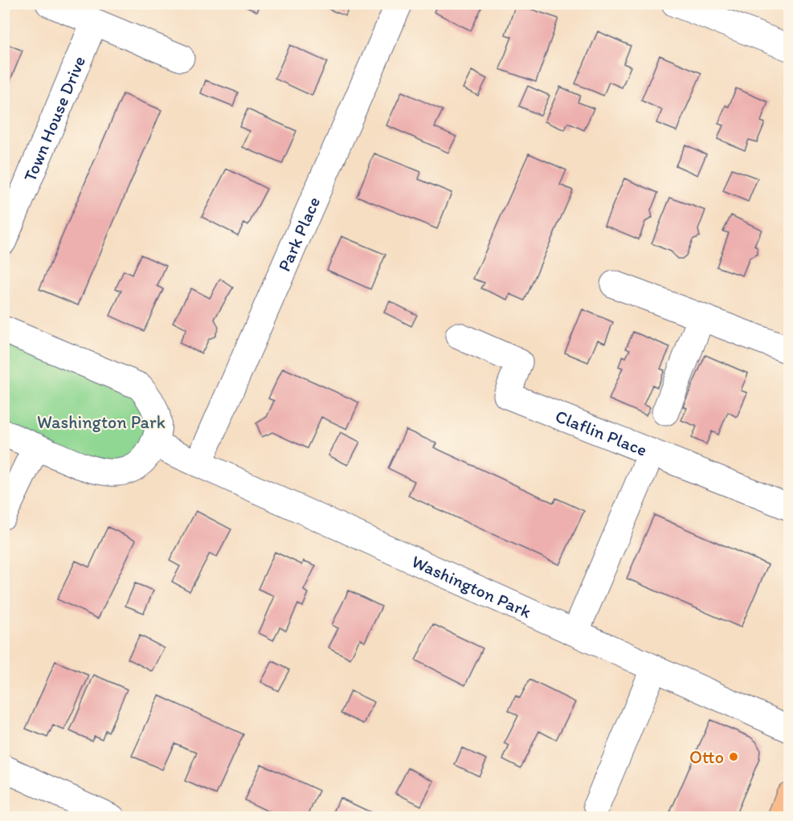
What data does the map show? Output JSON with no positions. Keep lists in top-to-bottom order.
{
  "streets": {
    "street": [
      "Town House Drive",
      "Park Place",
      "Claflin Place",
      "Washington Park"
    ]
  },
  "crossings": [
    ["Park Place", "Washington Park"]
  ],
  "parks": ["Washington Park"],
  "places": ["Otto"]
}
